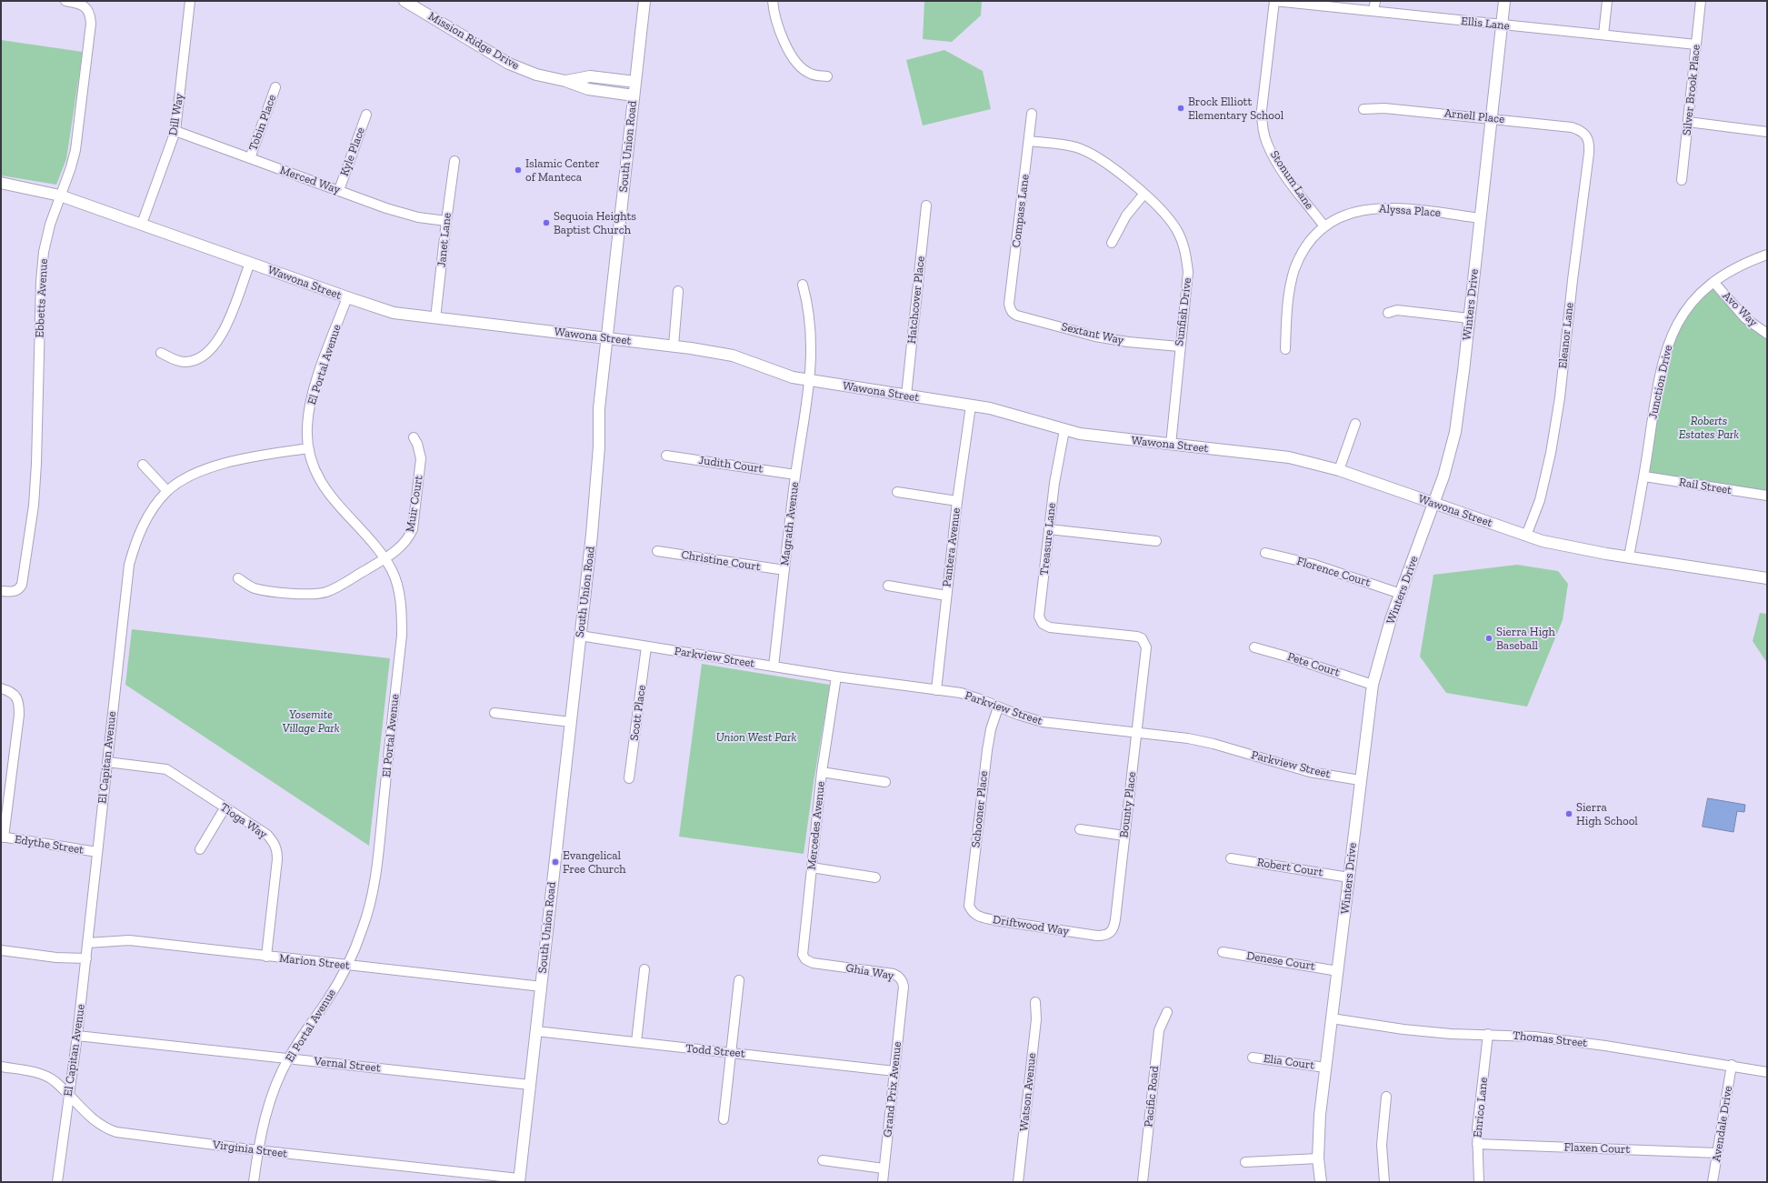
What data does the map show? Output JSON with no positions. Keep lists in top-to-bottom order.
{
  "streets": {
    "street": [
      "Ellis Lane",
      "Mission Ridge Drive",
      "Silver Brook Place",
      "Dill Way",
      "Arnell Place",
      "Tobin Place",
      "South Union Road",
      "Kyle Place",
      "Merced Way",
      "Stonum Lane",
      "Compass Lane",
      "Alyssa Place",
      "Janet Lane",
      "Wawona Street",
      "Ebbetts Avenue",
      "Hatchcover Place",
      "Winters Drive",
      "Avo Way",
      "Sunfish Drive",
      "Sextant Way",
      "Eleanor Lane",
      "El Portal Avenue",
      "Junction Drive",
      "Judith Court",
      "Rail Street",
      "Muir Court",
      "Magrath Avenue",
      "Treasure Lane",
      "Pantera Avenue",
      "Christine Court",
      "Florence Court",
      "Parkview Street",
      "Pete Court",
      "Scott Place",
      "El Capitan Avenue",
      "Bounty Place",
      "Schooner Place",
      "Tioga Way",
      "Mercedes Avenue",
      "Edythe Street",
      "Robert Court",
      "Driftwood Way",
      "Denese Court",
      "Marion Street",
      "Ghia Way",
      "Thomas Street",
      "Todd Street",
      "Elia Court",
      "Vernal Street",
      "Grand Prix Avenue",
      "Watson Avenue",
      "Pacific Road",
      "Enrico Lane",
      "Avendale Drive",
      "Flaxen Court",
      "Virginia Street"
    ]
  },
  "crossings": [
    ["Ellis Lane", "Silver Brook Place"],
    ["Ellis Lane", "Stonum Lane"],
    ["Ellis Lane", "Winters Drive"],
    ["Mission Ridge Drive", "South Union Road"],
    ["Dill Way", "Merced Way"],
    ["Dill Way", "Wawona Street"],
    ["Arnell Place", "Winters Drive"],
    ["Arnell Place", "Eleanor Lane"],
    ["Tobin Place", "Merced Way"],
    ["South Union Road", "Wawona Street"],
    ["South Union Road", "Parkview Street"],
    ["South Union Road", "Marion Street"],
    ["South Union Road", "Todd Street"],
    ["South Union Road", "Vernal Street"],
    ["South Union Road", "Virginia Street"],
    ["Kyle Place", "Merced Way"],
    ["Merced Way", "Janet Lane"],
    ["Stonum Lane", "Alyssa Place"],
    ["Compass Lane", "Sunfish Drive"],
    ["Compass Lane", "Sextant Way"],
    ["Alyssa Place", "Winters Drive"],
    ["Janet Lane", "Wawona Street"],
    ["Wawona Street", "Ebbetts Avenue"],
    ["Wawona Street", "Hatchcover Place"],
    ["Wawona Street", "Winters Drive"],
    ["Wawona Street", "Sunfish Drive"],
    ["Wawona Street", "Eleanor Lane"],
    ["Wawona Street", "El Portal Avenue"],
    ["Wawona Street", "Junction Drive"],
    ["Wawona Street", "Magrath Avenue"],
    ["Wawona Street", "Treasure Lane"],
    ["Wawona Street", "Pantera Avenue"],
    ["Winters Drive", "Florence Court"],
    ["Winters Drive", "Parkview Street"],
    ["Winters Drive", "Pete Court"],
    ["Winters Drive", "Robert Court"],
    ["Winters Drive", "Denese Court"],
    ["Winters Drive", "Thomas Street"],
    ["Winters Drive", "Elia Court"],
    ["Avo Way", "Junction Drive"],
    ["Sunfish Drive", "Sextant Way"],
    ["El Portal Avenue", "Muir Court"],
    ["El Portal Avenue", "El Capitan Avenue"],
    ["El Portal Avenue", "Marion Street"],
    ["El Portal Avenue", "Vernal Street"],
    ["El Portal Avenue", "Virginia Street"],
    ["Junction Drive", "Rail Street"],
    ["Judith Court", "Magrath Avenue"],
    ["Magrath Avenue", "Christine Court"],
    ["Magrath Avenue", "Parkview Street"],
    ["Treasure Lane", "Bounty Place"],
    ["Pantera Avenue", "Parkview Street"],
    ["Parkview Street", "Scott Place"],
    ["Parkview Street", "Bounty Place"],
    ["Parkview Street", "Schooner Place"],
    ["Parkview Street", "Mercedes Avenue"],
    ["El Capitan Avenue", "Tioga Way"],
    ["El Capitan Avenue", "Edythe Street"],
    ["El Capitan Avenue", "Marion Street"],
    ["El Capitan Avenue", "Vernal Street"],
    ["El Capitan Avenue", "Virginia Street"],
    ["Bounty Place", "Driftwood Way"],
    ["Schooner Place", "Driftwood Way"],
    ["Tioga Way", "Marion Street"],
    ["Mercedes Avenue", "Ghia Way"],
    ["Ghia Way", "Grand Prix Avenue"],
    ["Thomas Street", "Enrico Lane"],
    ["Thomas Street", "Avendale Drive"],
    ["Todd Street", "Grand Prix Avenue"],
    ["Enrico Lane", "Flaxen Court"],
    ["Avendale Drive", "Flaxen Court"]
  ],
  "parks": ["Roberts Estates Park", "Yosemite Village Park", "Union West Park"],
  "places": [
    "Brock Elliott Elementary School",
    "Islamic Center of Manteca",
    "Sequoia Heights Baptist Church",
    "Sierra High Baseball",
    "Sierra High School",
    "Evangelical Free Church"
  ]
}
